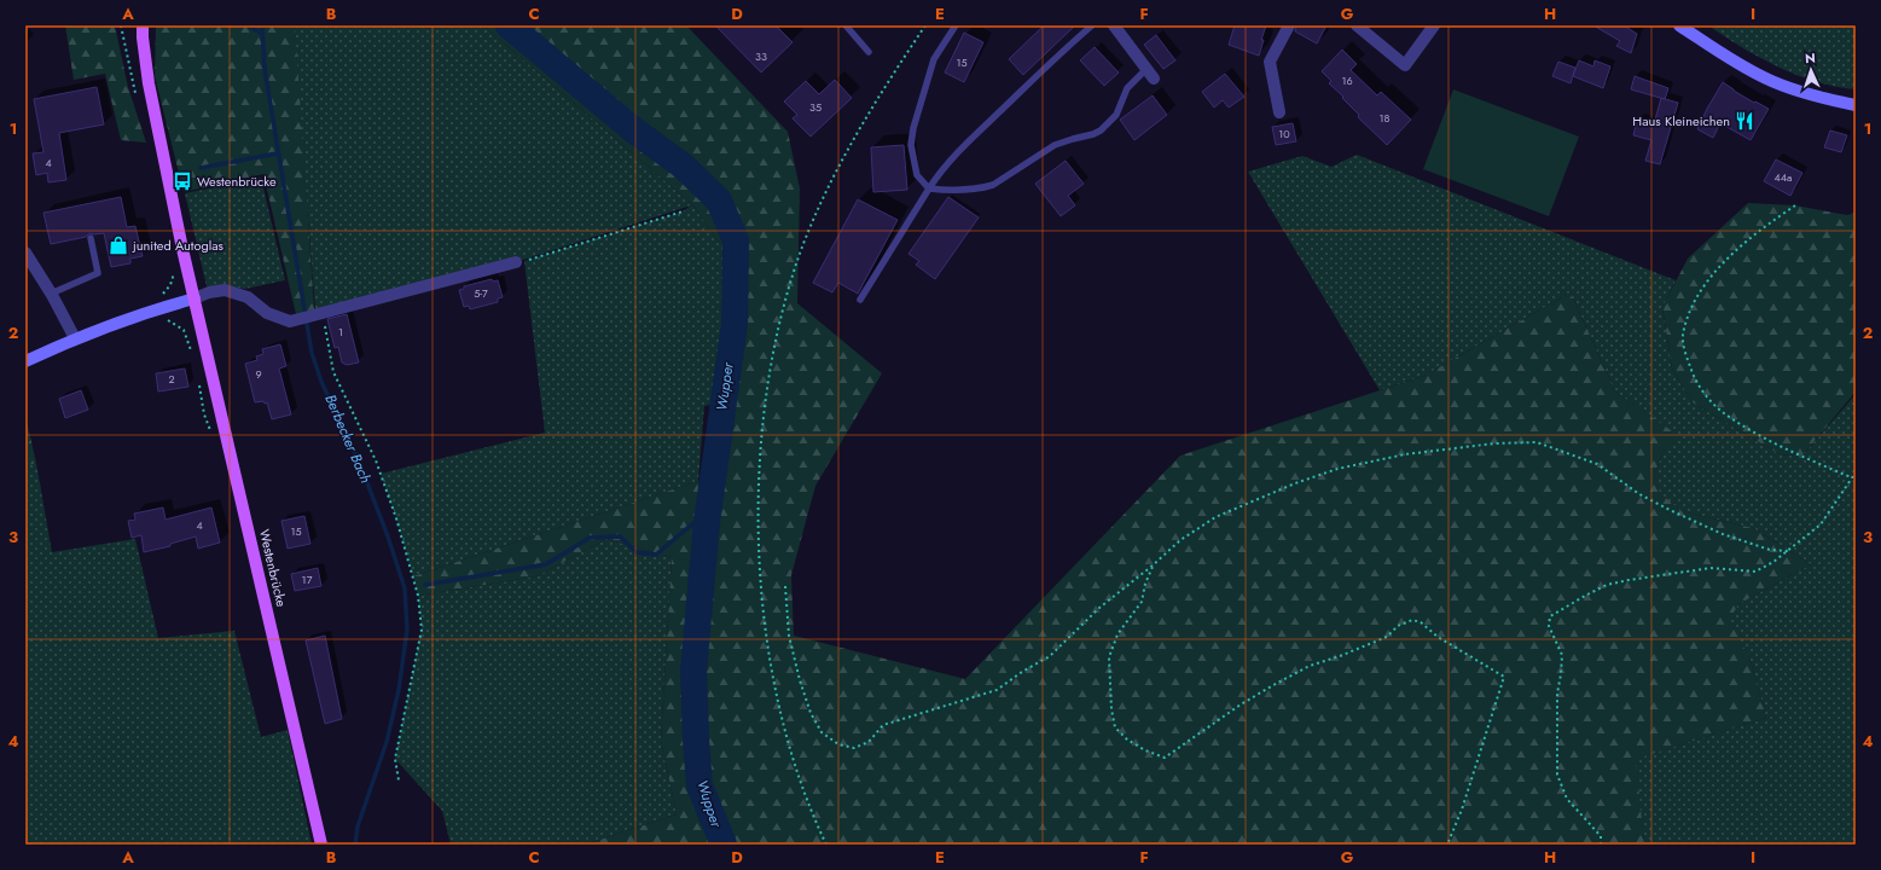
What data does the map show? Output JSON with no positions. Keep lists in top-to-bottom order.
{
  "streets": {
    "main road": ["Westenbrücke"]
  },
  "water": ["Wupper", "Berbecker Bach"],
  "places": {
    "restaurant": ["Haus Kleineichen"],
    "bus stop": ["Westenbrücke"],
    "shop": ["junited Autoglas"]
  },
  "house_numbers": [
    "33",
    "15",
    "16",
    "35",
    "18",
    "10",
    "4",
    "44a",
    "5-7",
    "1",
    "9",
    "2",
    "4",
    "15",
    "17"
  ],
  "north": "top",
  "grid": {
    "columns": [
      "A",
      "B",
      "C",
      "D",
      "E",
      "F",
      "G",
      "H",
      "I"
    ],
    "rows": [
      "1",
      "2",
      "3",
      "4"
    ]
  }
}
